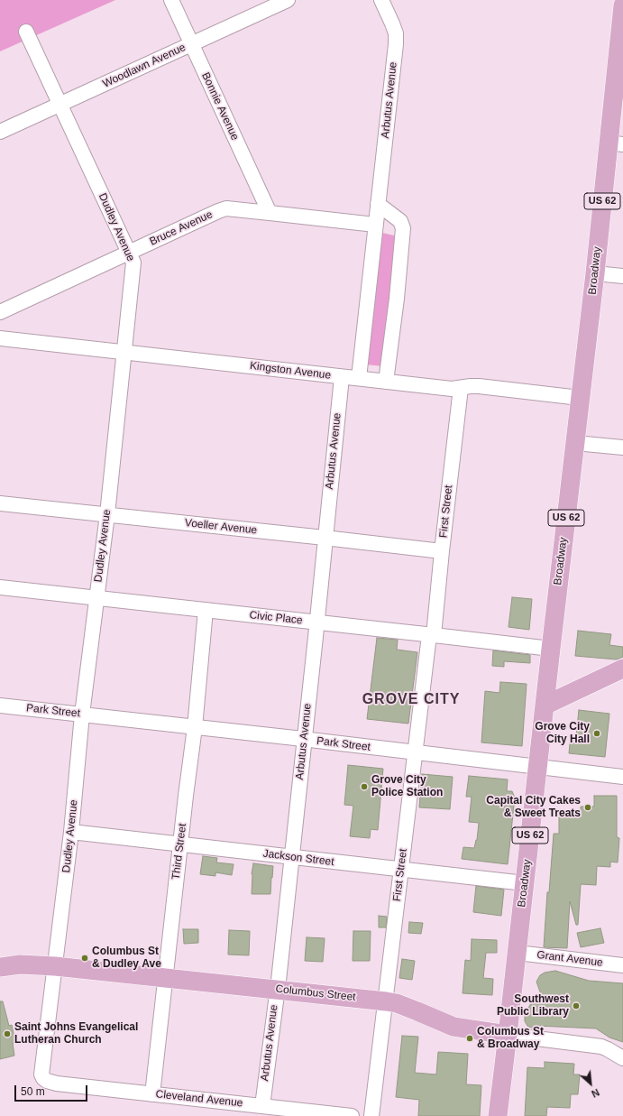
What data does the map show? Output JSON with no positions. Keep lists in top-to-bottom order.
{
  "streets": {
    "main road": ["US 62", "Broadway", "Columbus Street"],
    "street": [
      "Woodlawn Avenue",
      "Arbutus Avenue",
      "Bonnie Avenue",
      "Dudley Avenue",
      "Bruce Avenue",
      "Kingston Avenue",
      "First Street",
      "Voeller Avenue",
      "Civic Place",
      "Park Street",
      "Third Street",
      "Jackson Street",
      "Grant Avenue",
      "Cleveland Avenue"
    ]
  },
  "crossings": [
    ["Woodlawn Avenue", "Bonnie Avenue"],
    ["Woodlawn Avenue", "Dudley Avenue"],
    ["Arbutus Avenue", "Bruce Avenue"],
    ["Arbutus Avenue", "Kingston Avenue"],
    ["Arbutus Avenue", "Voeller Avenue"],
    ["Arbutus Avenue", "Civic Place"],
    ["Arbutus Avenue", "Park Street"],
    ["Arbutus Avenue", "Jackson Street"],
    ["Arbutus Avenue", "Columbus Street"],
    ["Arbutus Avenue", "Cleveland Avenue"],
    ["Bonnie Avenue", "Bruce Avenue"],
    ["Dudley Avenue", "Bruce Avenue"],
    ["Dudley Avenue", "Kingston Avenue"],
    ["Dudley Avenue", "Voeller Avenue"],
    ["Dudley Avenue", "Civic Place"],
    ["Dudley Avenue", "Park Street"],
    ["Dudley Avenue", "Jackson Street"],
    ["Dudley Avenue", "Columbus Street"],
    ["Dudley Avenue", "Cleveland Avenue"],
    ["Broadway", "Kingston Avenue"],
    ["Broadway", "Civic Place"],
    ["Broadway", "Park Street"],
    ["Broadway", "Jackson Street"],
    ["Broadway", "Grant Avenue"],
    ["Broadway", "Columbus Street"],
    ["Kingston Avenue", "First Street"],
    ["First Street", "Voeller Avenue"],
    ["First Street", "Civic Place"],
    ["First Street", "Park Street"],
    ["First Street", "Jackson Street"],
    ["First Street", "Columbus Street"],
    ["Civic Place", "Third Street"],
    ["Park Street", "Third Street"],
    ["Third Street", "Jackson Street"],
    ["Third Street", "Columbus Street"],
    ["Third Street", "Cleveland Avenue"]
  ],
  "districts": ["GROVE CITY"],
  "places": [
    "Grove City City Hall",
    "Grove City Police Station",
    "Capital City Cakes & Sweet Treats",
    "Columbus St & Dudley Ave",
    "Southwest Public Library",
    "Saint Johns Evangelical Lutheran Church",
    "Columbus St & Broadway"
  ],
  "scale_bar": "50 m",
  "north": "bottom right"
}
